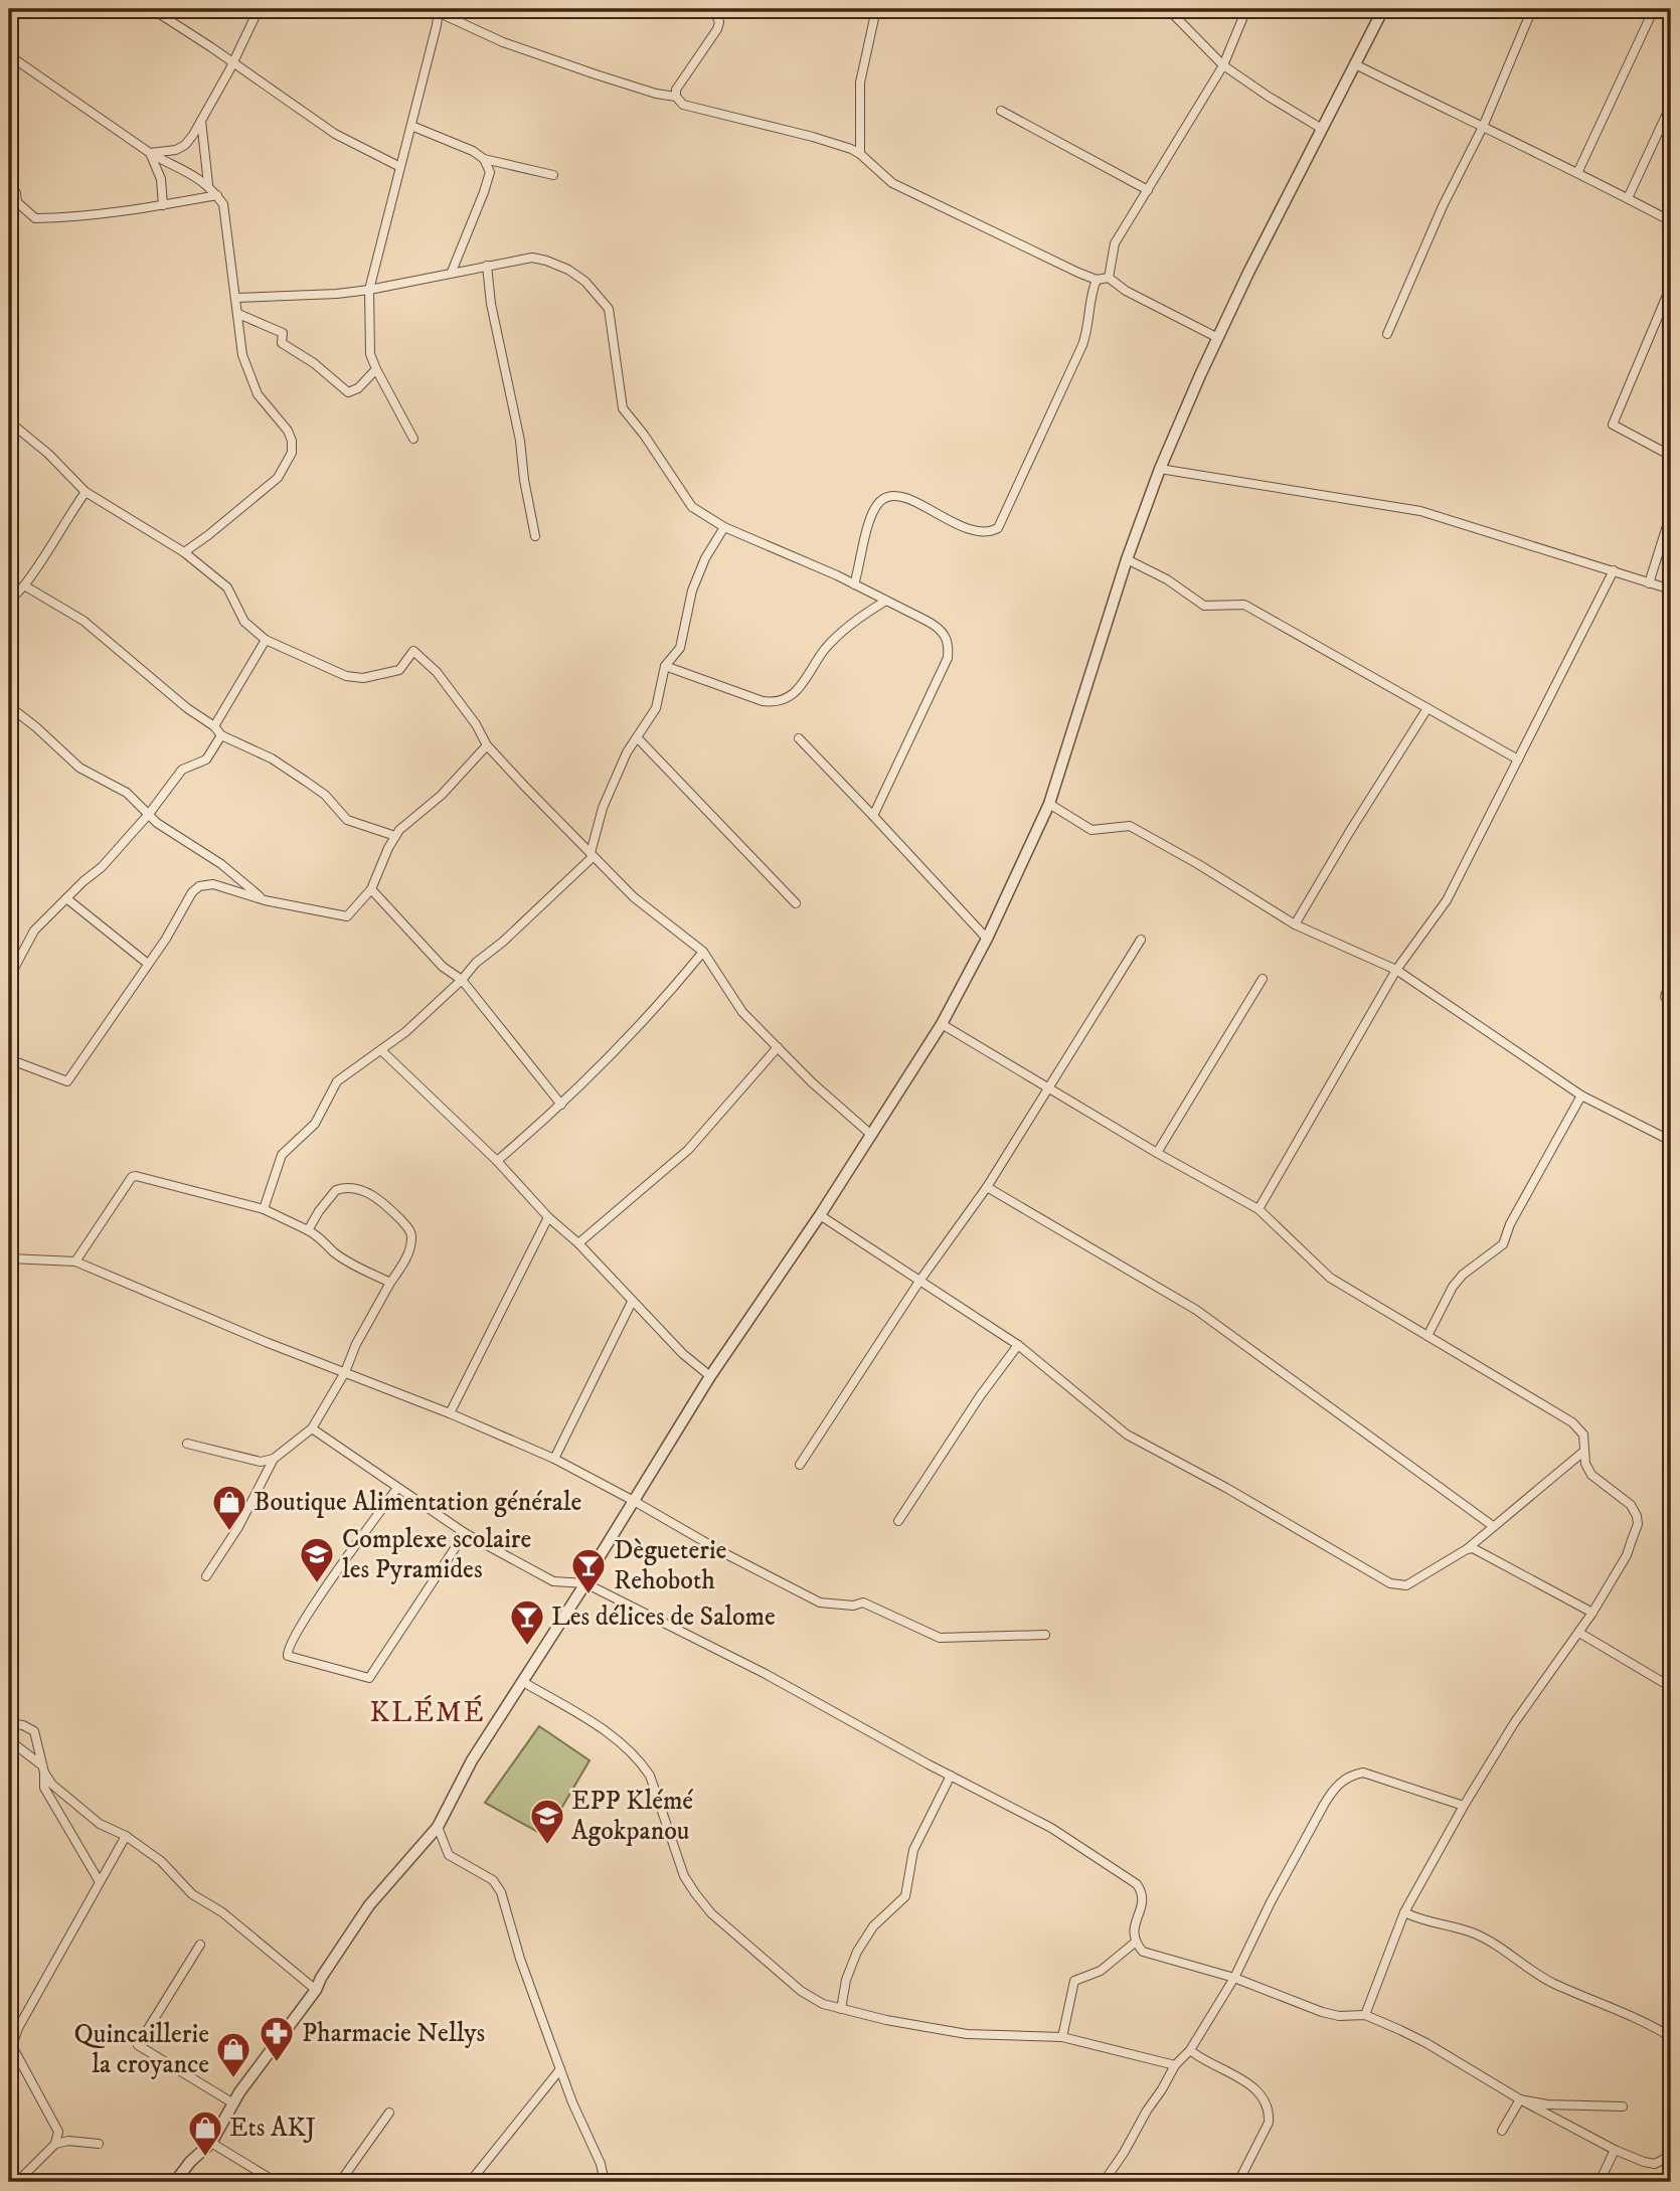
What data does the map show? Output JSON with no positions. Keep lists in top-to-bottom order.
{
  "districts": ["KLÉMÉ"],
  "places": {
    "shop": ["Boutique Alimentation générale", "Quincaillerie la croyance", "Ets AKJ"],
    "school or university": ["Complexe scolaire les Pyramides", "EPP Klémé Agokpanou"],
    "bar": ["Dègueterie Rehoboth", "Les délices de Salome"],
    "pharmacy": ["Pharmacie Nellys"]
  }
}
